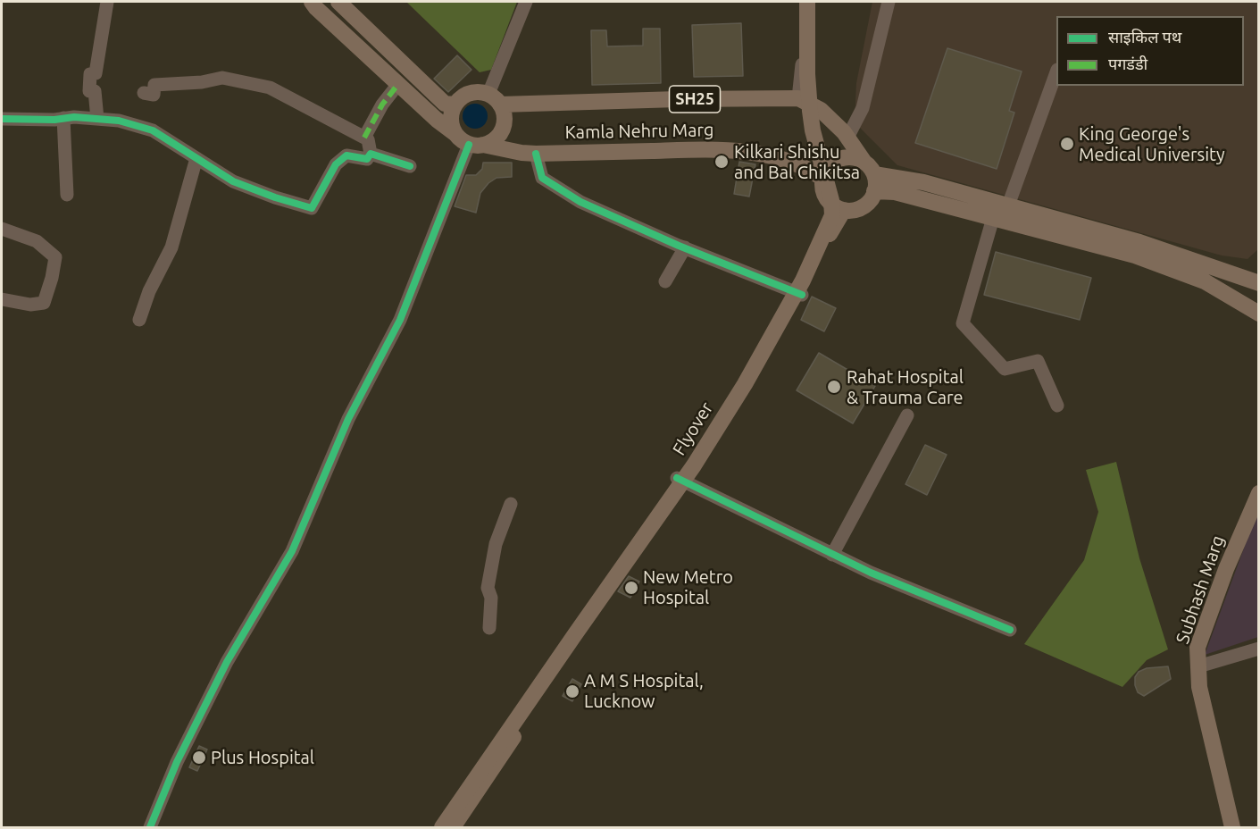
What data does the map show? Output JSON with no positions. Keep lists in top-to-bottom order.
{
  "streets": {
    "main road": [
      "SH25",
      "Kamla Nehru Marg",
      "Flyover",
      "Subhash Marg"
    ]
  },
  "crossings": [
    ["SH25", "Kamla Nehru Marg"]
  ],
  "places": [
    "King George's Medical University",
    "Kilkari Shishu and Bal Chikitsa",
    "Rahat Hospital & Trauma Care",
    "New Metro Hospital",
    "A M S Hospital, Lucknow",
    "Plus Hospital"
  ],
  "legend": ["साइकिल पथ", "पगडंडी"]
}
